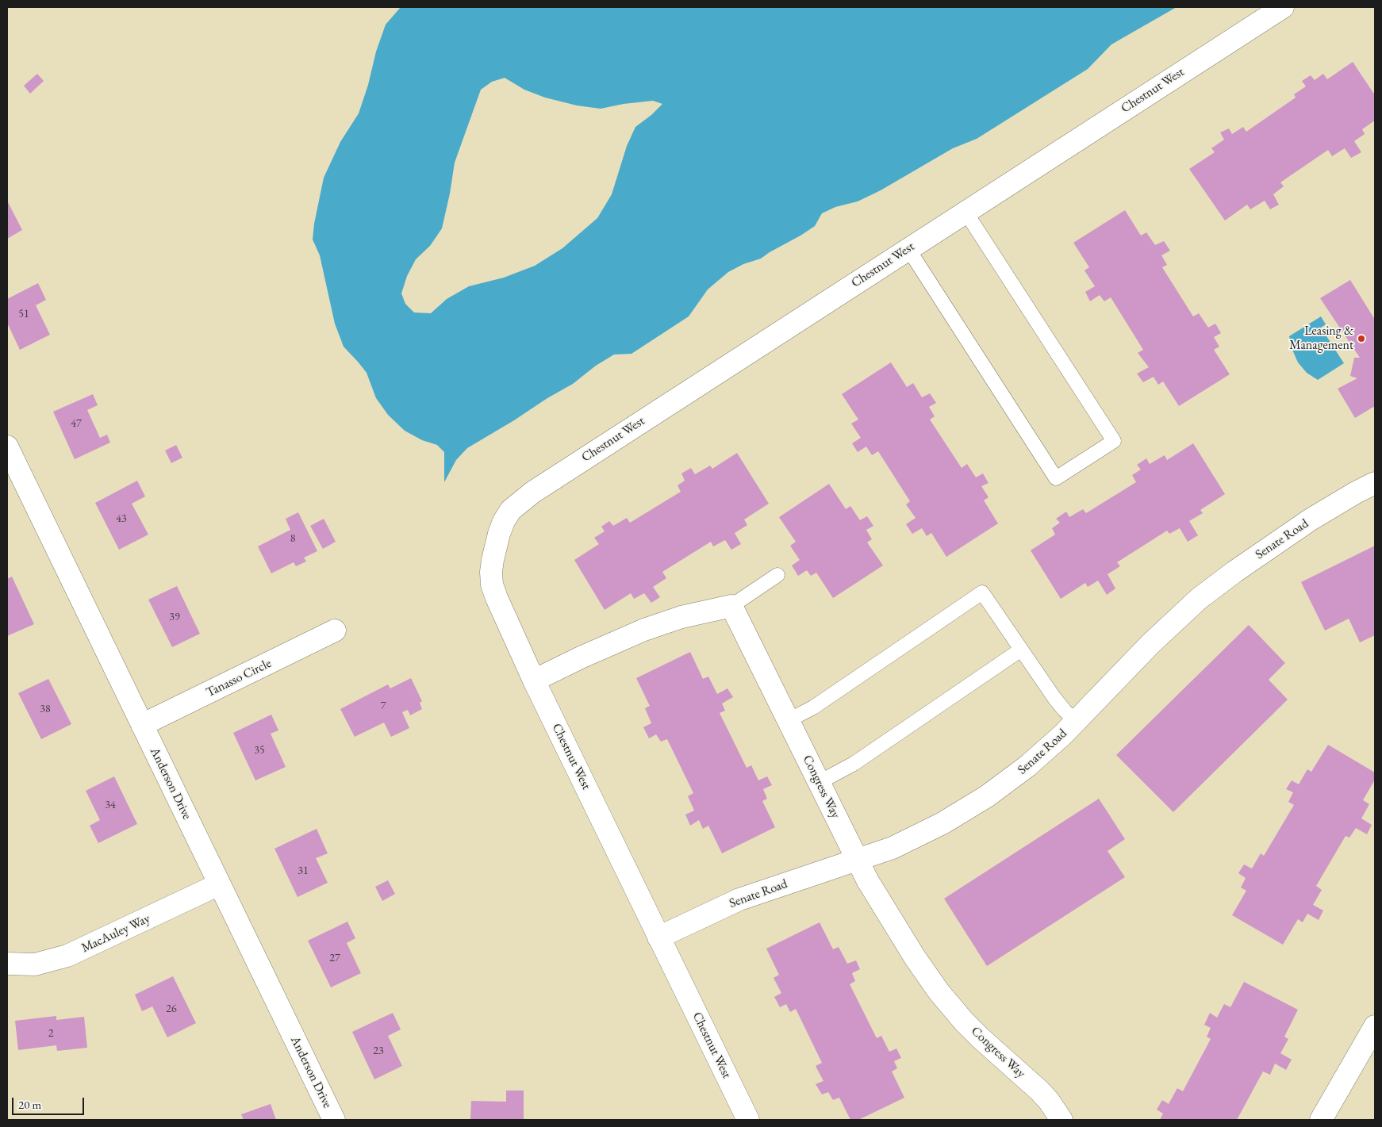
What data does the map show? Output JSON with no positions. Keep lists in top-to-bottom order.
{
  "streets": {
    "street": [
      "Chestnut West",
      "Senate Road",
      "Tanasso Circle",
      "Anderson Drive",
      "Congress Way",
      "MacAuley Way"
    ]
  },
  "crossings": [
    ["Chestnut West", "Senate Road"],
    ["Senate Road", "Congress Way"],
    ["Tanasso Circle", "Anderson Drive"],
    ["Anderson Drive", "MacAuley Way"]
  ],
  "places": ["Leasing & Management"],
  "house_numbers": [
    "51",
    "47",
    "43",
    "8",
    "39",
    "7",
    "38",
    "35",
    "34",
    "31",
    "27",
    "26",
    "2",
    "23"
  ],
  "scale_bar": "20 m"
}
